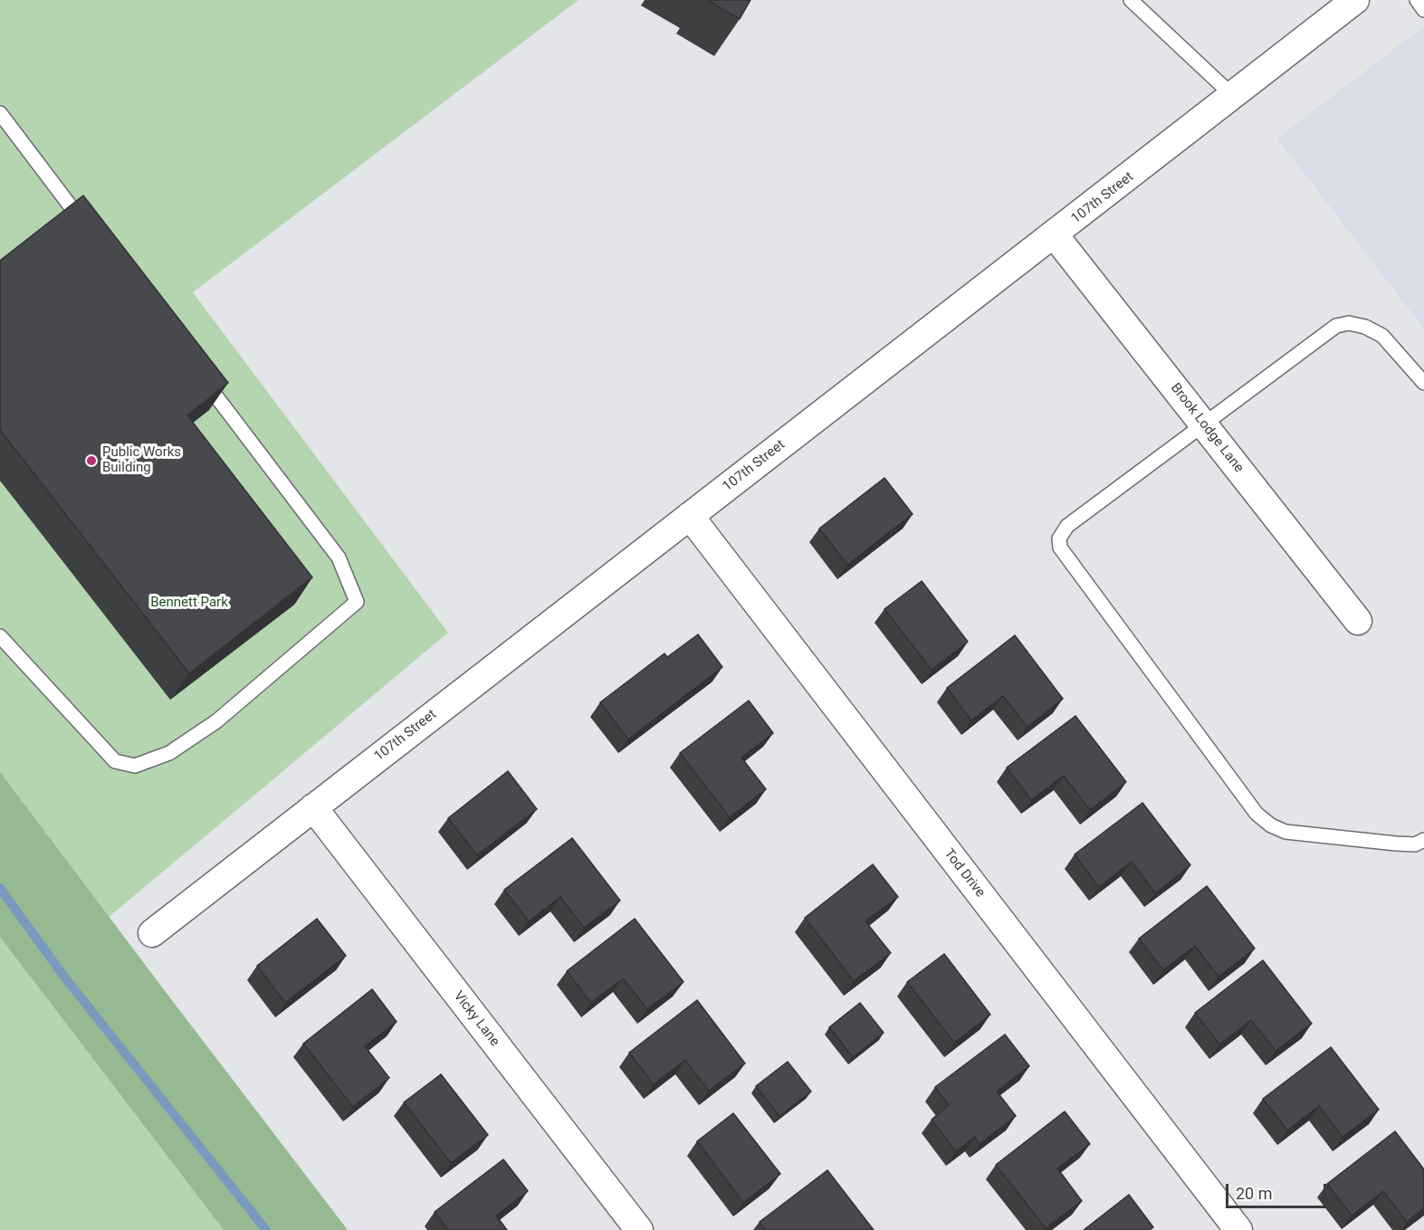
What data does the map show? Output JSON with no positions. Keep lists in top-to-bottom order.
{
  "streets": {
    "street": [
      "107th Street",
      "Brook Lodge Lane",
      "Tod Drive",
      "Vicky Lane"
    ]
  },
  "crossings": [
    ["107th Street", "Brook Lodge Lane"],
    ["107th Street", "Tod Drive"],
    ["107th Street", "Vicky Lane"]
  ],
  "parks": ["Bennett Park"],
  "places": ["Public Works Building"],
  "scale_bar": "20 m"
}
